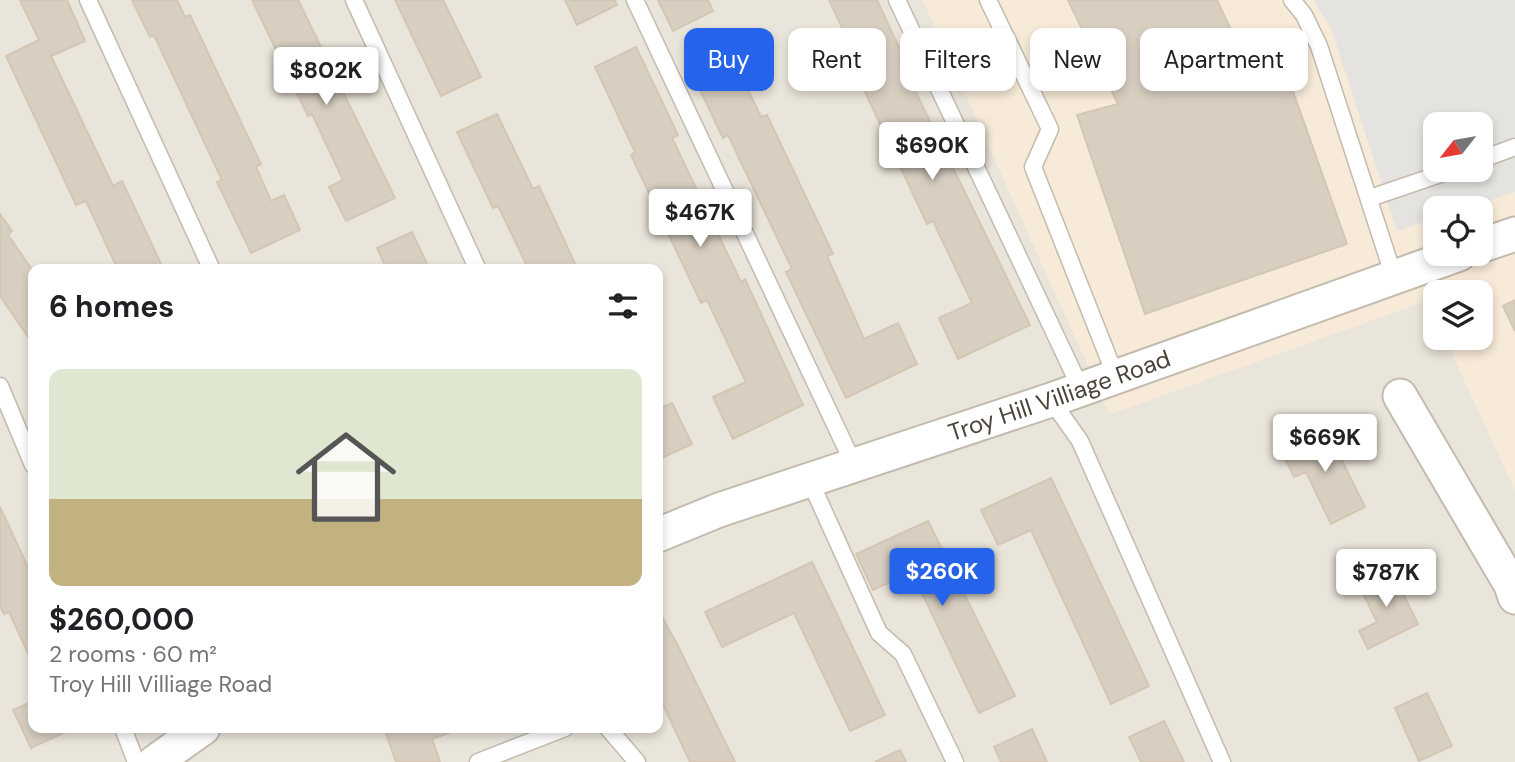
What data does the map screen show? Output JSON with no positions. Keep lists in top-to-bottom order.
{
  "streets": {
    "street": ["Troy Hill Villiage Road"]
  },
  "north": "bottom left",
  "page": {
    "chip": [
      "Buy",
      "Rent",
      "Filters",
      "New",
      "Apartment"
    ],
    "price": [
      "$802K",
      "$690K",
      "$467K",
      "$669K",
      "$260K",
      "$787K"
    ],
    "heading": "6 homes",
    "list": [
      {
        "name": "$260,000",
        "note": "2 rooms · 60 m² · Troy Hill Villiage Road"
      }
    ]
  }
}
